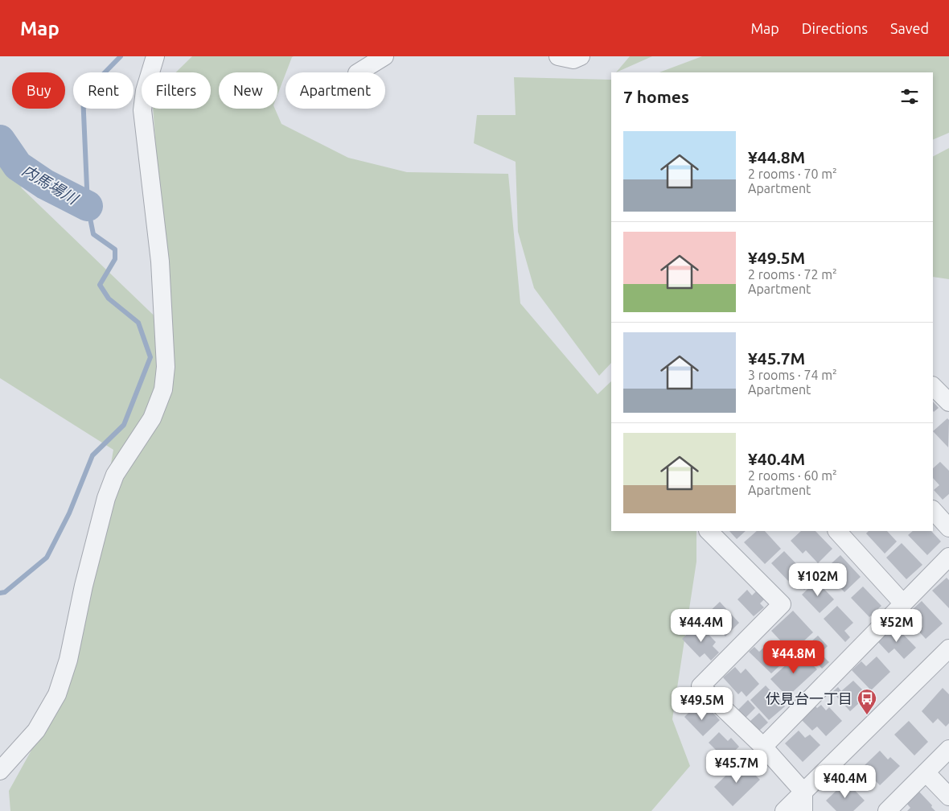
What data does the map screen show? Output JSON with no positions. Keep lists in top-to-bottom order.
{
  "water": ["内馬場川"],
  "places": {
    "bus stop": ["伏見台一丁目"]
  },
  "page": {
    "header": "Map",
    "nav": ["Map", "Directions", "Saved"],
    "chip": [
      "Buy",
      "Rent",
      "Filters",
      "New",
      "Apartment"
    ],
    "heading": "7 homes",
    "list": [
      {
        "name": "¥44.8M",
        "note": "2 rooms · 70 m² · Apartment"
      },
      {
        "name": "¥49.5M",
        "note": "2 rooms · 72 m² · Apartment"
      },
      {
        "name": "¥45.7M",
        "note": "3 rooms · 74 m² · Apartment"
      },
      {
        "name": "¥40.4M",
        "note": "2 rooms · 60 m² · Apartment"
      }
    ],
    "price": [
      "¥102M",
      "¥44.4M",
      "¥52M",
      "¥44.8M",
      "¥49.5M",
      "¥45.7M",
      "¥40.4M"
    ]
  }
}
